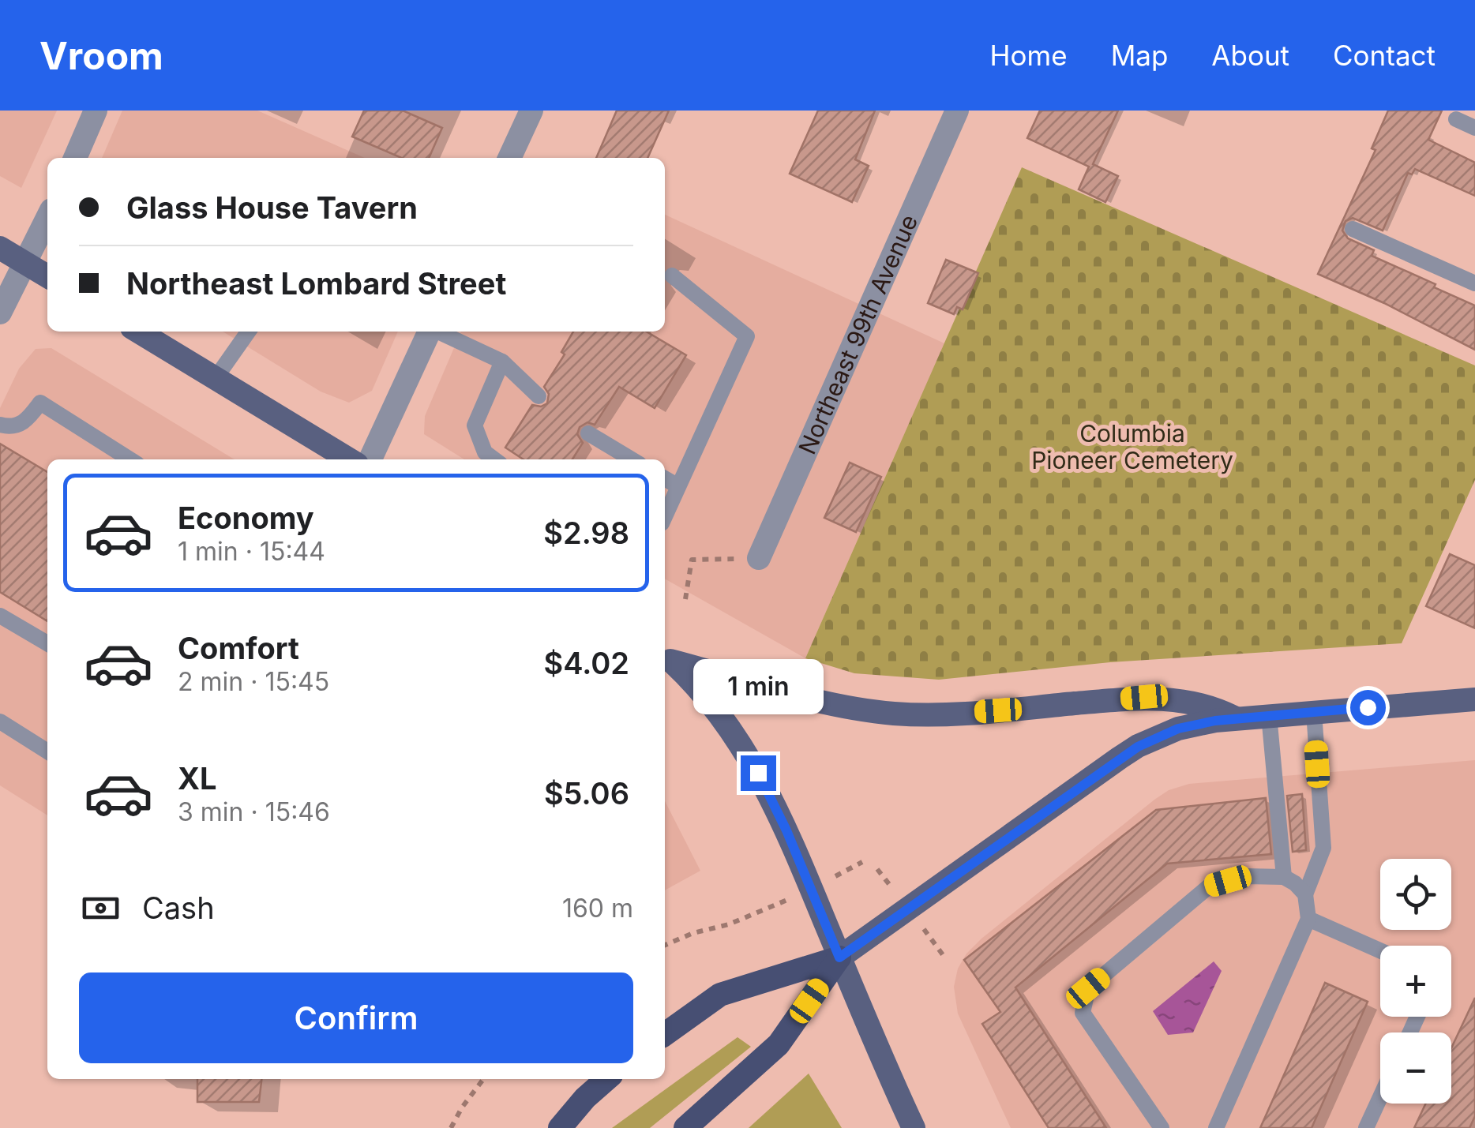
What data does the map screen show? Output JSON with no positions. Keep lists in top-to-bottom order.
{
  "streets": {
    "street": ["Northeast 99th Avenue"]
  },
  "parks": ["Columbia Pioneer Cemetery"],
  "page": {
    "header": "Vroom",
    "nav": [
      "Home",
      "Map",
      "About",
      "Contact"
    ],
    "banner": ["Glass House Tavern", "Northeast Lombard Street"],
    "list": [
      {
        "name": "Economy",
        "note": "1 min · 15:44",
        "value": "$2.98"
      },
      {
        "name": "Comfort",
        "note": "2 min · 15:45",
        "value": "$4.02"
      },
      {
        "name": "XL",
        "note": "3 min · 15:46",
        "value": "$5.06"
      }
    ],
    "bubble": "1 min",
    "map_buttons": ["+", "−"],
    "pay": ["Cash", "160 m"],
    "buttons": "Confirm"
  }
}
